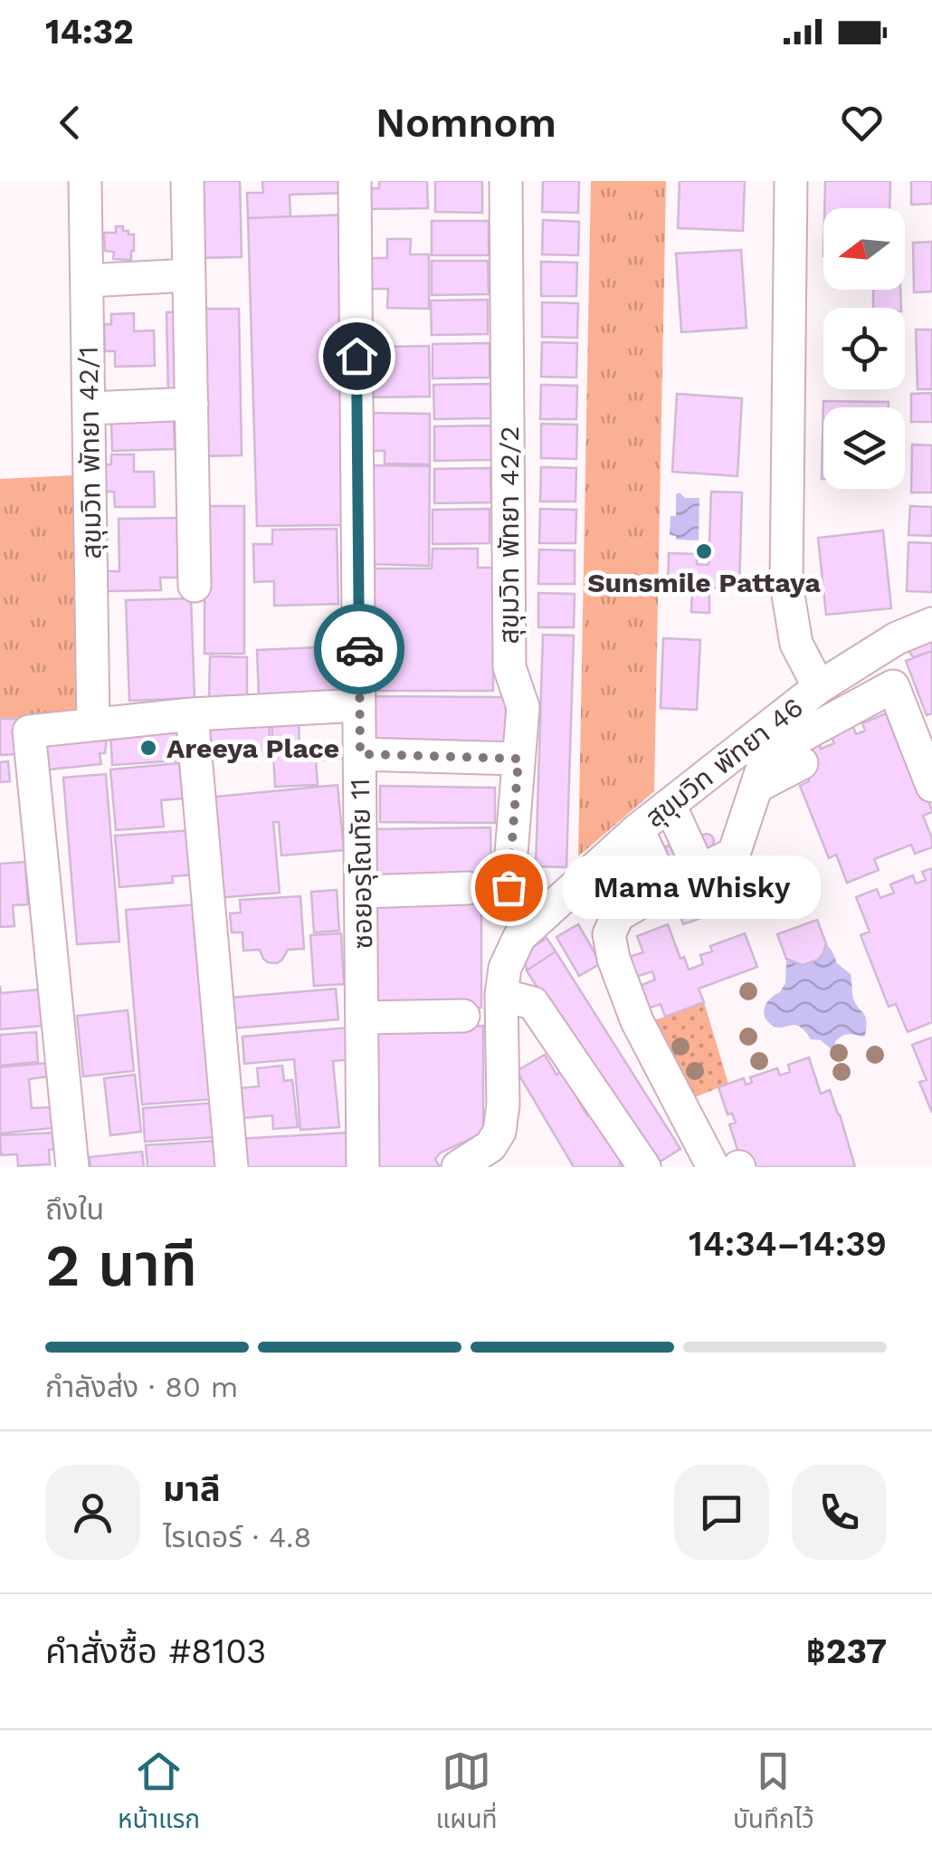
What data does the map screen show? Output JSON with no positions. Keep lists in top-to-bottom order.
{
  "streets": {
    "street": [
      "สุขุมวิท พัทยา 42/1",
      "สุขุมวิท พัทยา 42/2",
      "สุขุมวิท พัทยา 46",
      "ซอยอรุโณทัย 11"
    ]
  },
  "places": ["Sunsmile Pattaya", "Areeya Place", "Mama Whisky"],
  "north": "left",
  "page": {
    "status": "14:32",
    "header": "Nomnom",
    "bubble": "Mama Whisky",
    "heading": ["2 นาที", "ถึงใน", "14:34–14:39"],
    "panel": [
      "มาลี",
      "ไรเดอร์ · 4.8",
      "คำสั่งซื้อ #8103",
      "฿237"
    ],
    "bar": "กำลังส่ง · 80 m",
    "tabs": ["หน้าแรก", "แผนที่", "บันทึกไว้"]
  }
}
